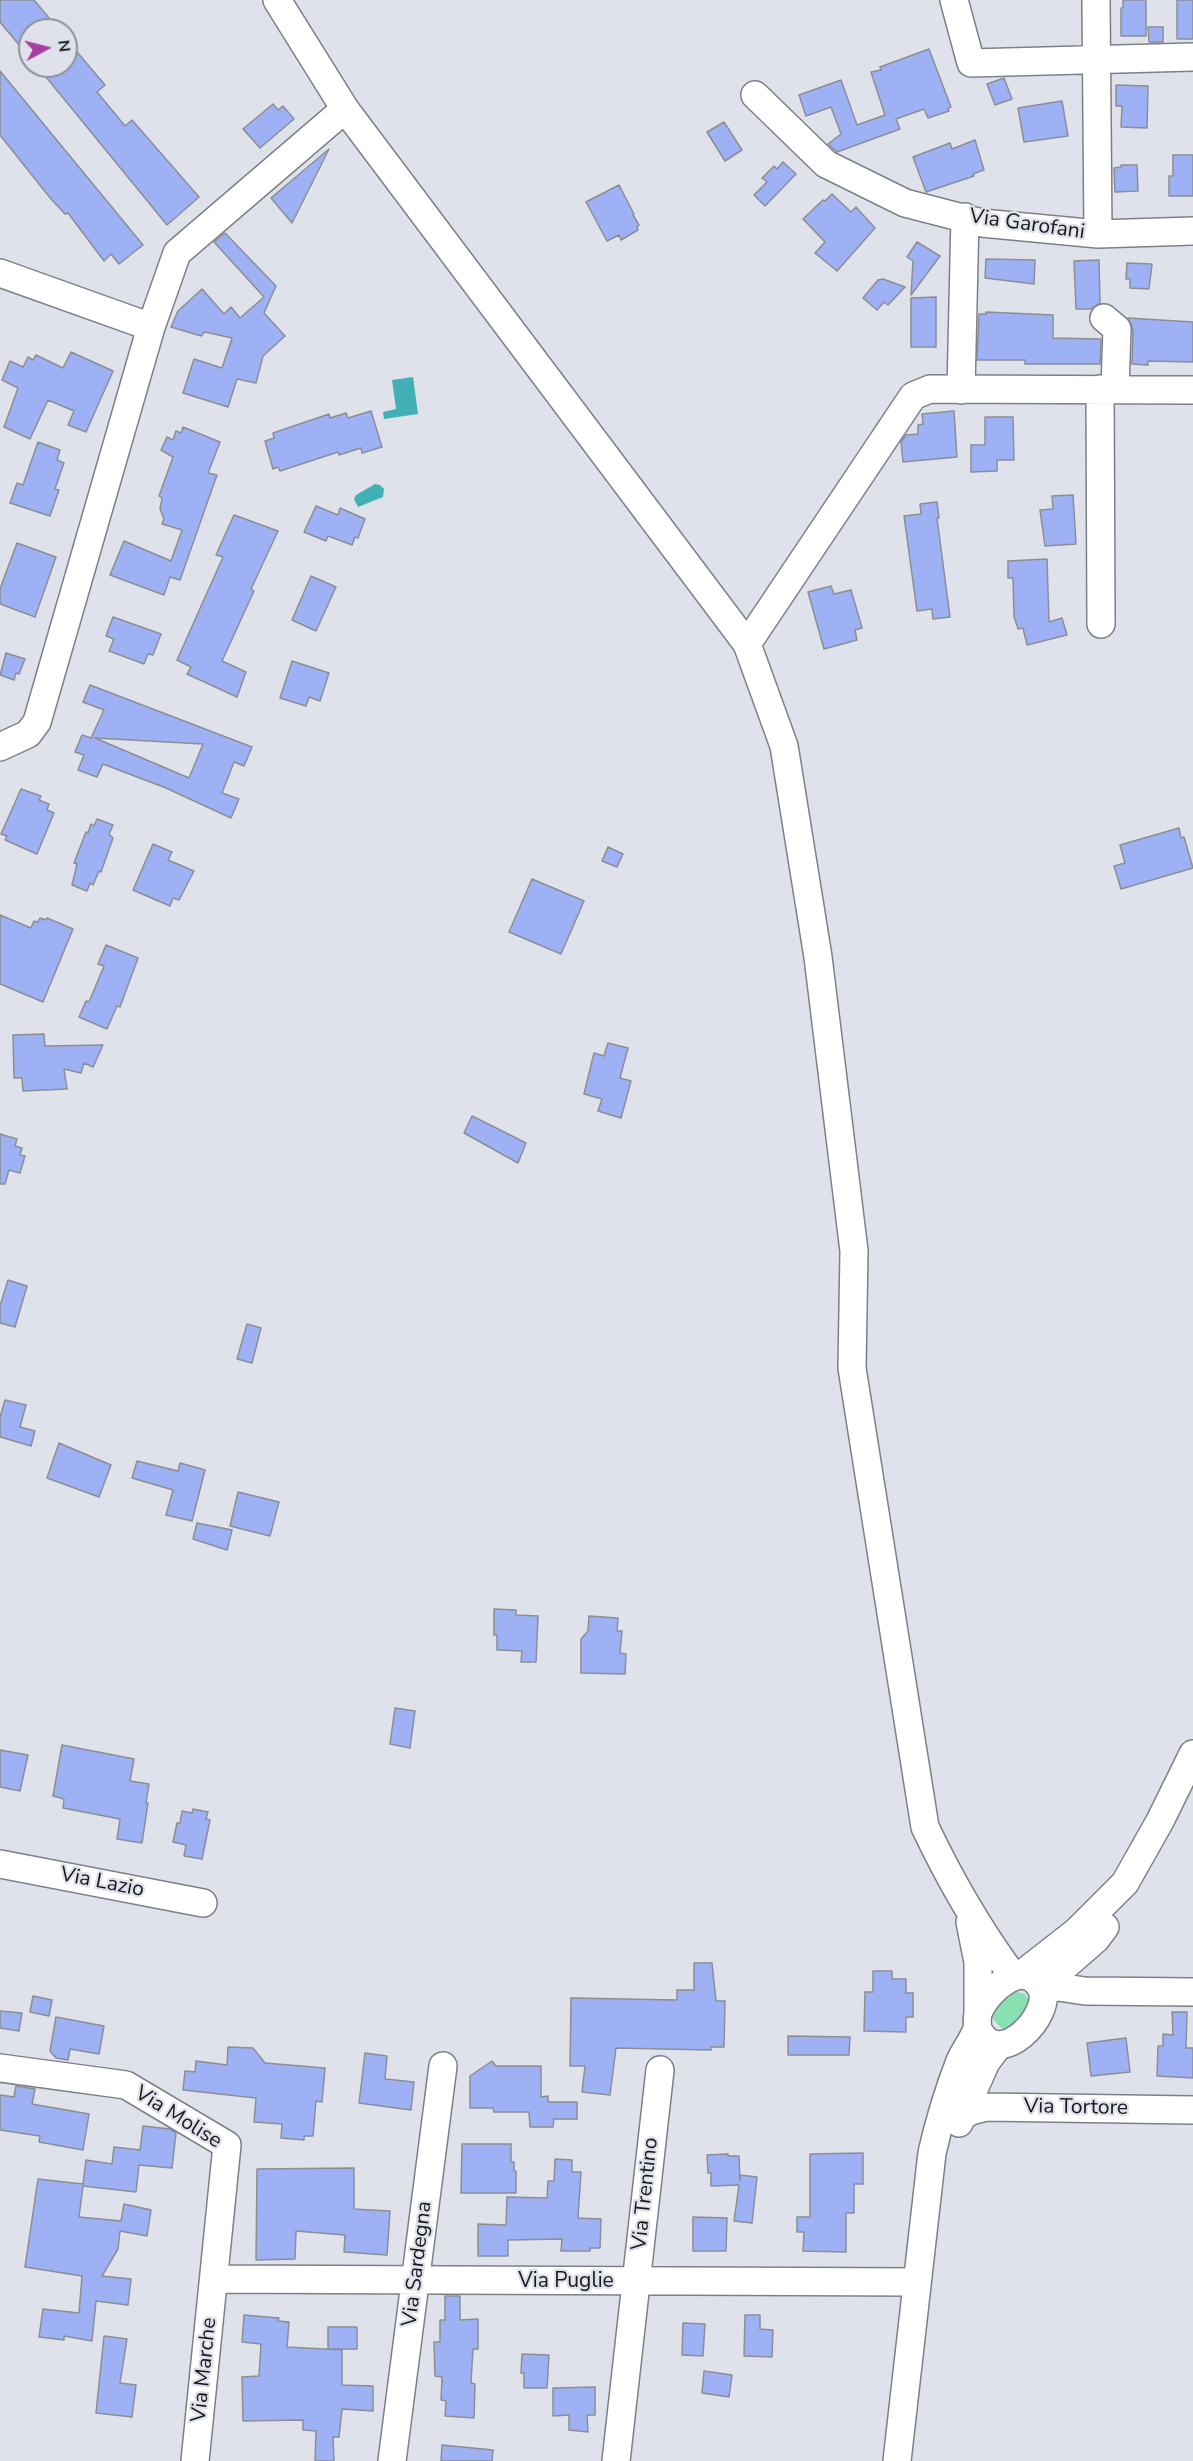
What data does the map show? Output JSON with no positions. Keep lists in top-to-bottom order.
{
  "streets": {
    "street": [
      "Via Garofani",
      "Via Lazio",
      "Via Tortore",
      "Via Molise",
      "Via Trentino",
      "Via Sardegna",
      "Via Puglie",
      "Via Marche"
    ]
  },
  "crossings": [
    ["Via Molise", "Via Puglie"],
    ["Via Molise", "Via Marche"],
    ["Via Trentino", "Via Puglie"],
    ["Via Sardegna", "Via Puglie"],
    ["Via Puglie", "Via Marche"]
  ],
  "north": "right"
}
